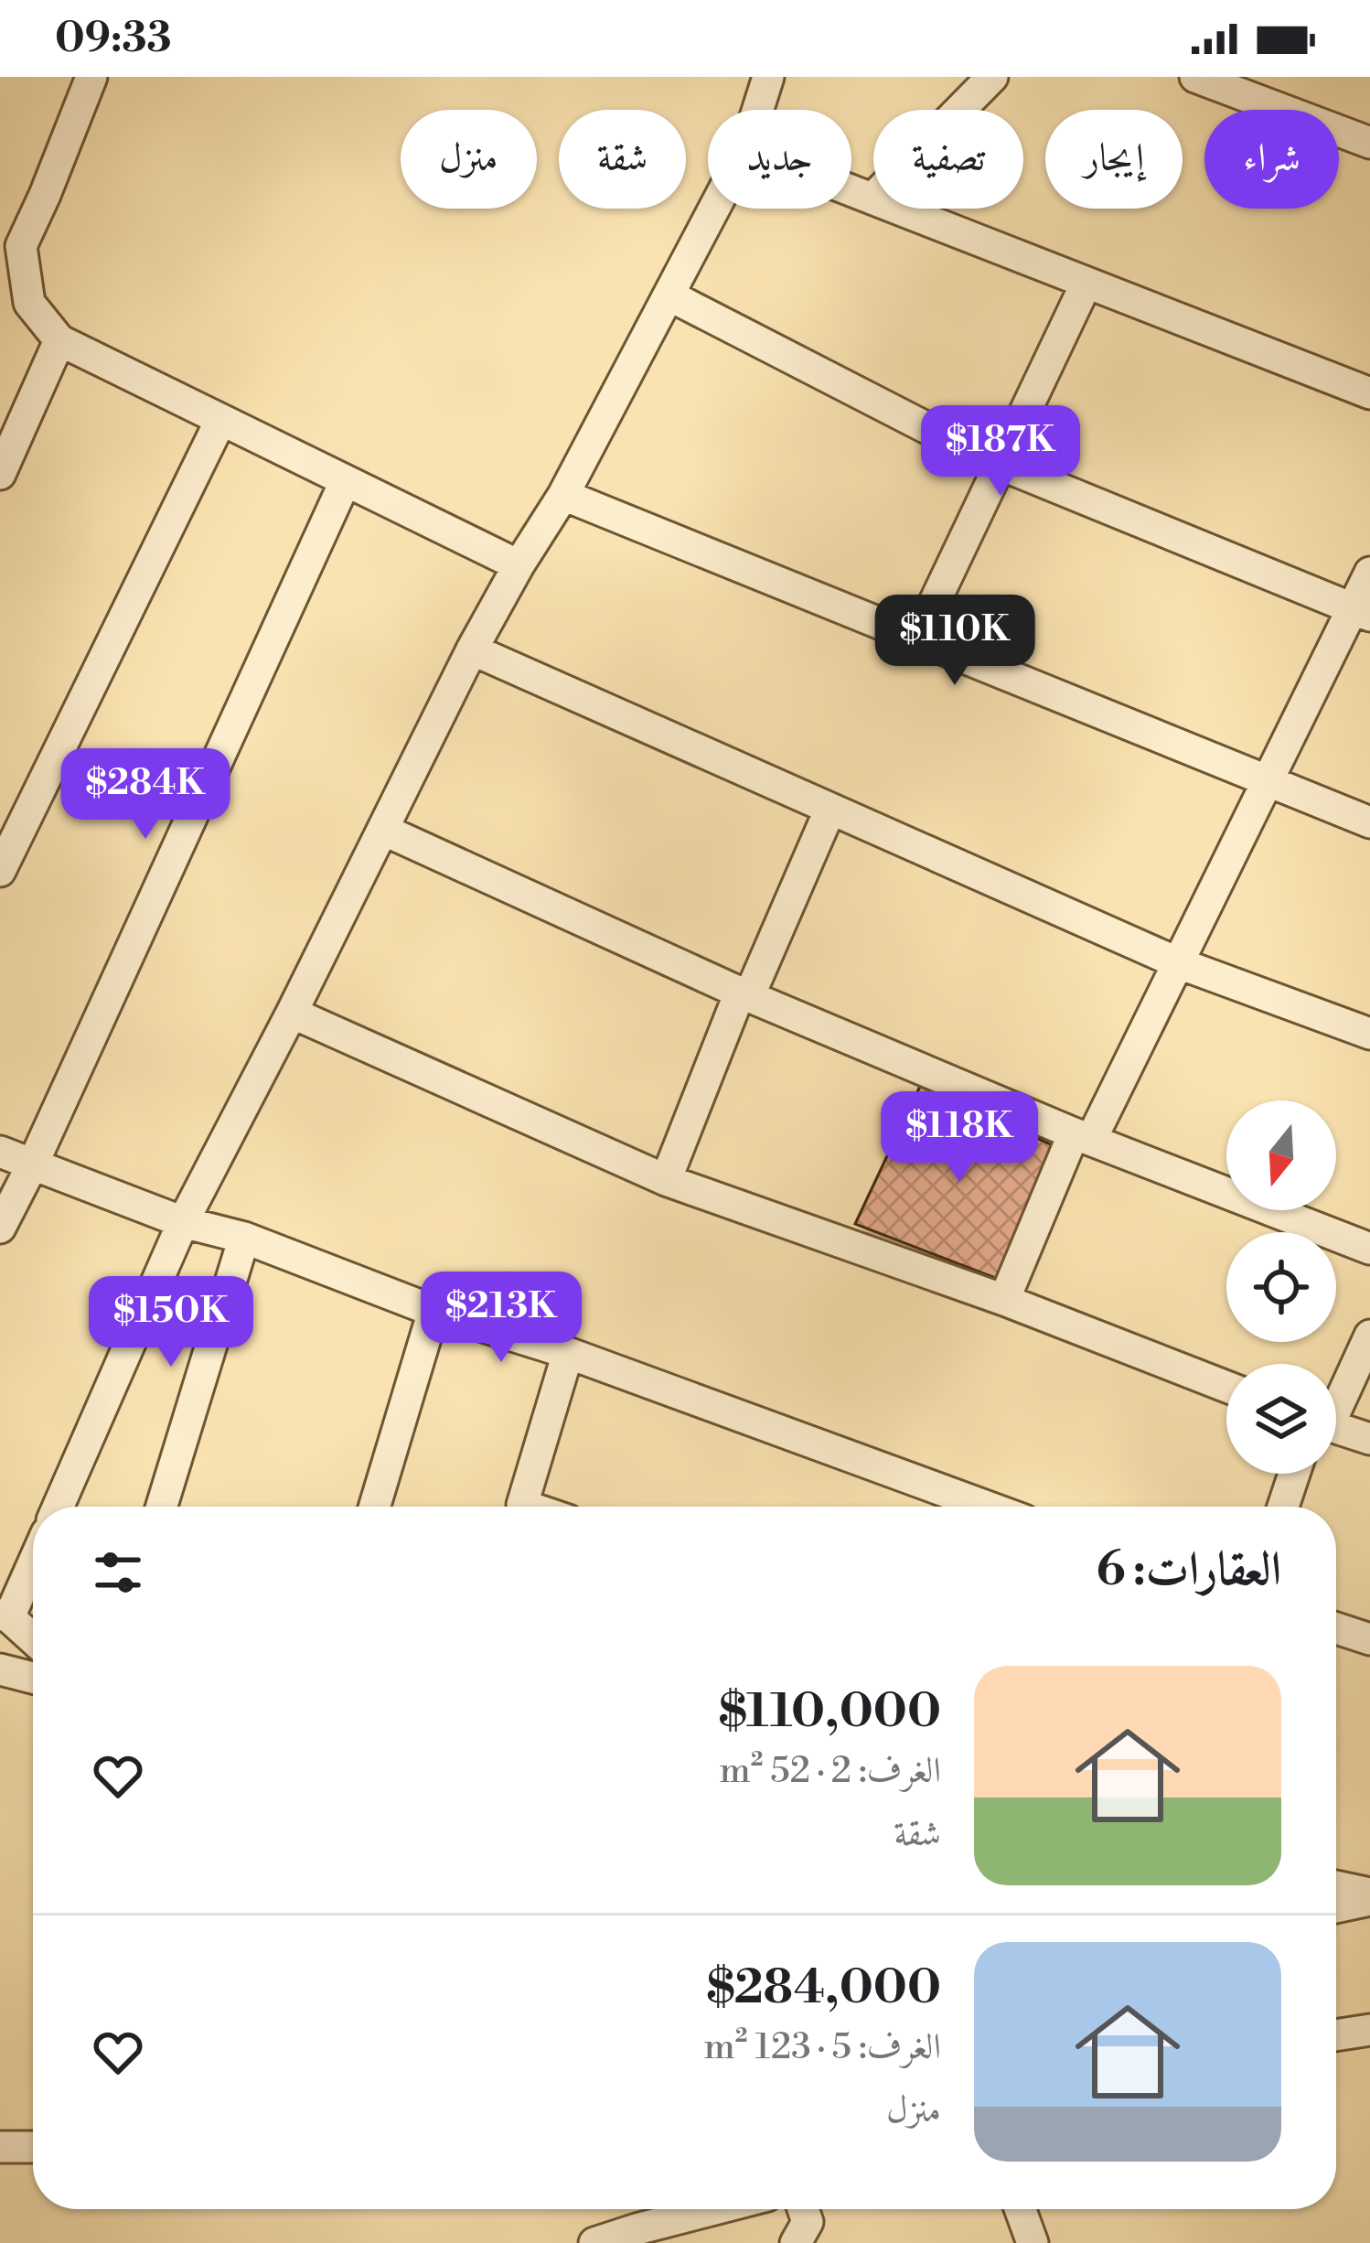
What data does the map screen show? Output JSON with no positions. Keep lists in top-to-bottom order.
{
  "north": "bottom",
  "page": {
    "status": "09:33",
    "chip": [
      "شراء",
      "إيجار",
      "تصفية",
      "جديد",
      "شقة",
      "منزل"
    ],
    "price": [
      "$187K",
      "$110K",
      "$284K",
      "$118K",
      "$213K",
      "$150K"
    ],
    "heading": "العقارات: 6",
    "list": [
      {
        "name": "$110,000",
        "note": "الغرف: 2 · 52 m² · شقة"
      },
      {
        "name": "$284,000",
        "note": "الغرف: 5 · 123 m² · منزل"
      }
    ]
  }
}
